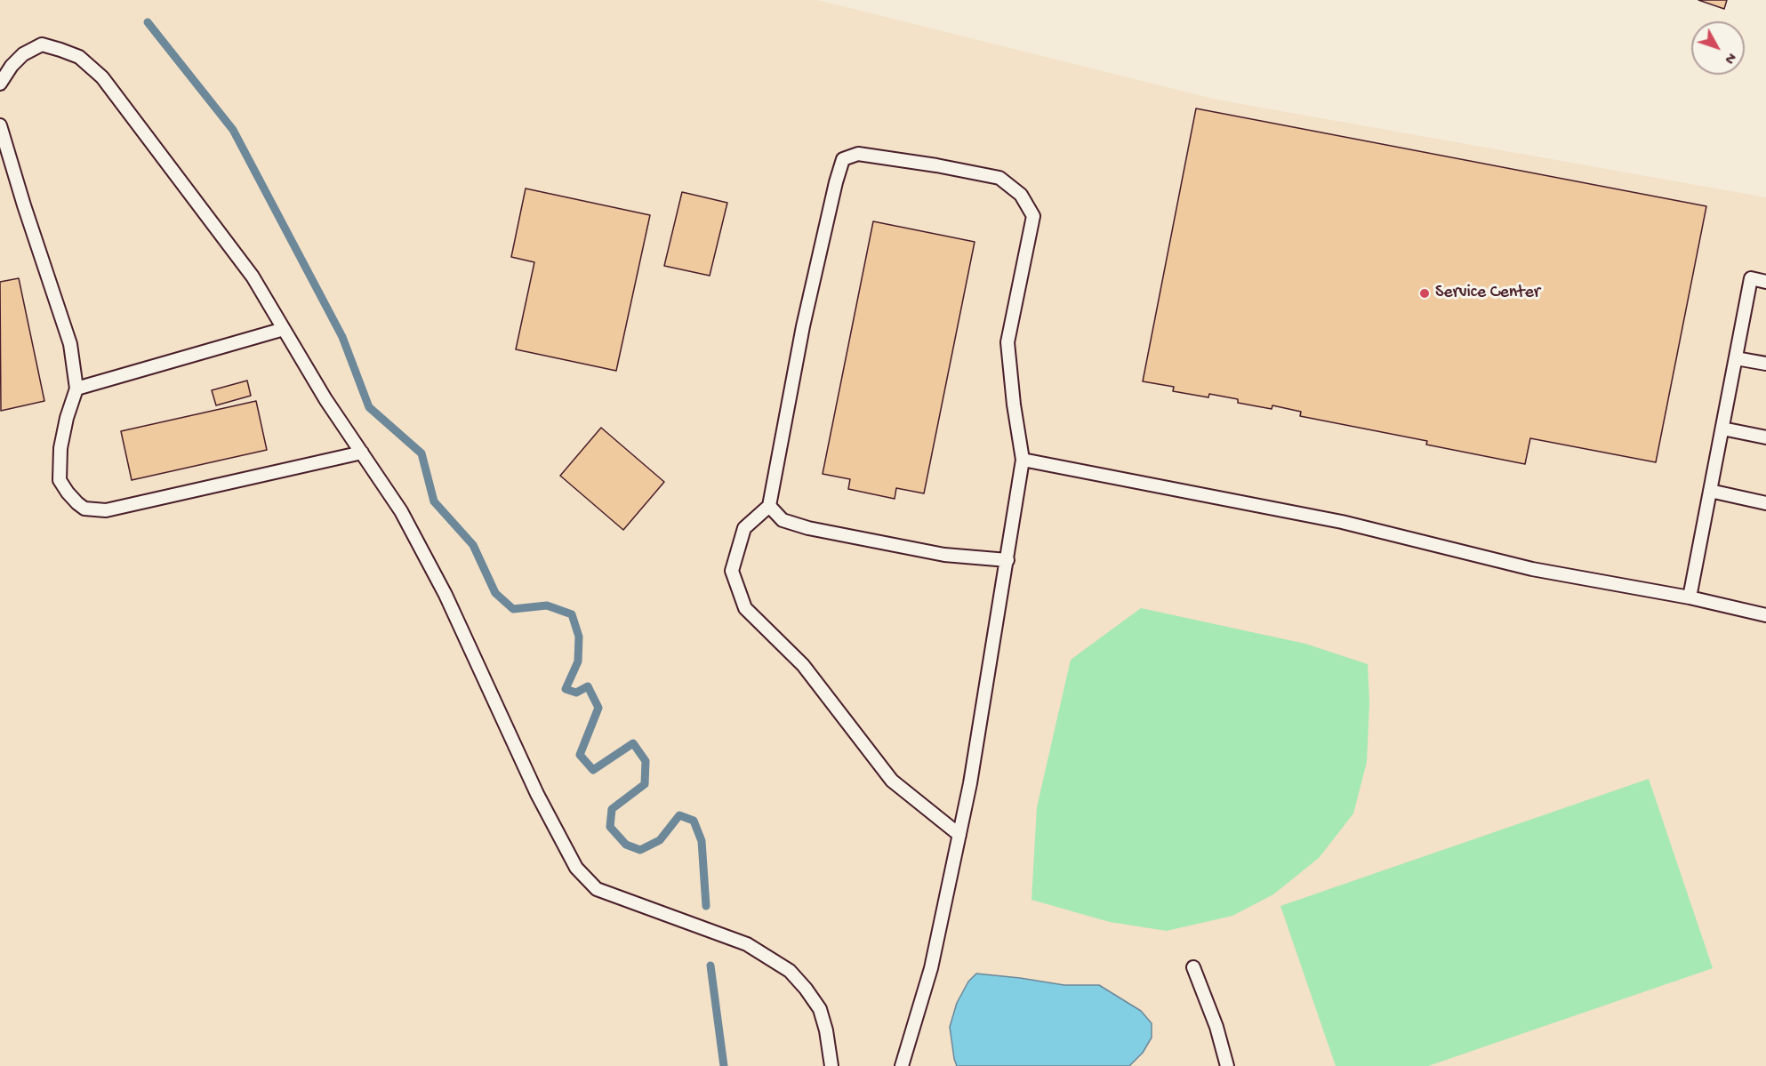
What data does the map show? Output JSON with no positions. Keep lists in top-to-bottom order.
{
  "places": ["Service Center"],
  "north": "bottom right"
}
